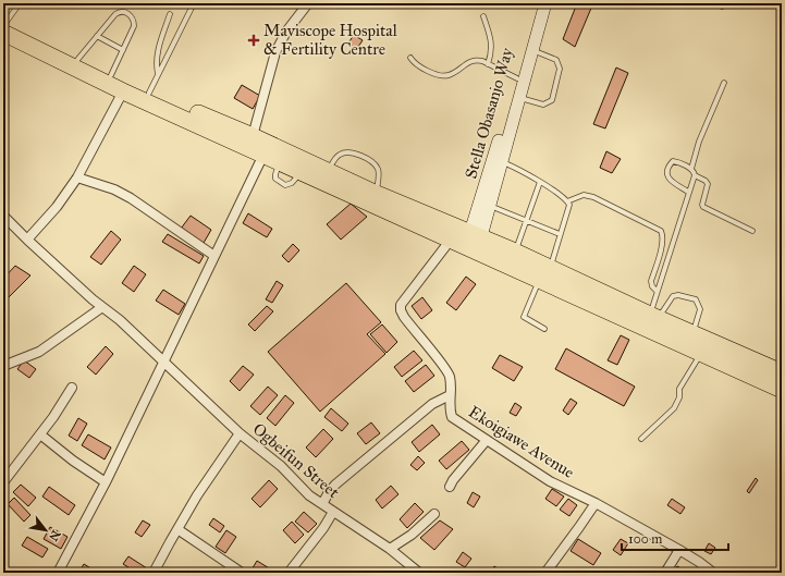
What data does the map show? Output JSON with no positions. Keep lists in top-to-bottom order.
{
  "streets": {
    "street": ["Stella Obasanjo Way", "Ekoigiawe Avenue", "Ogbeifun Street"]
  },
  "places": {
    "health": ["Maviscope Hospital & Fertility Centre"]
  },
  "scale_bar": "100 m",
  "north": "bottom right"
}
